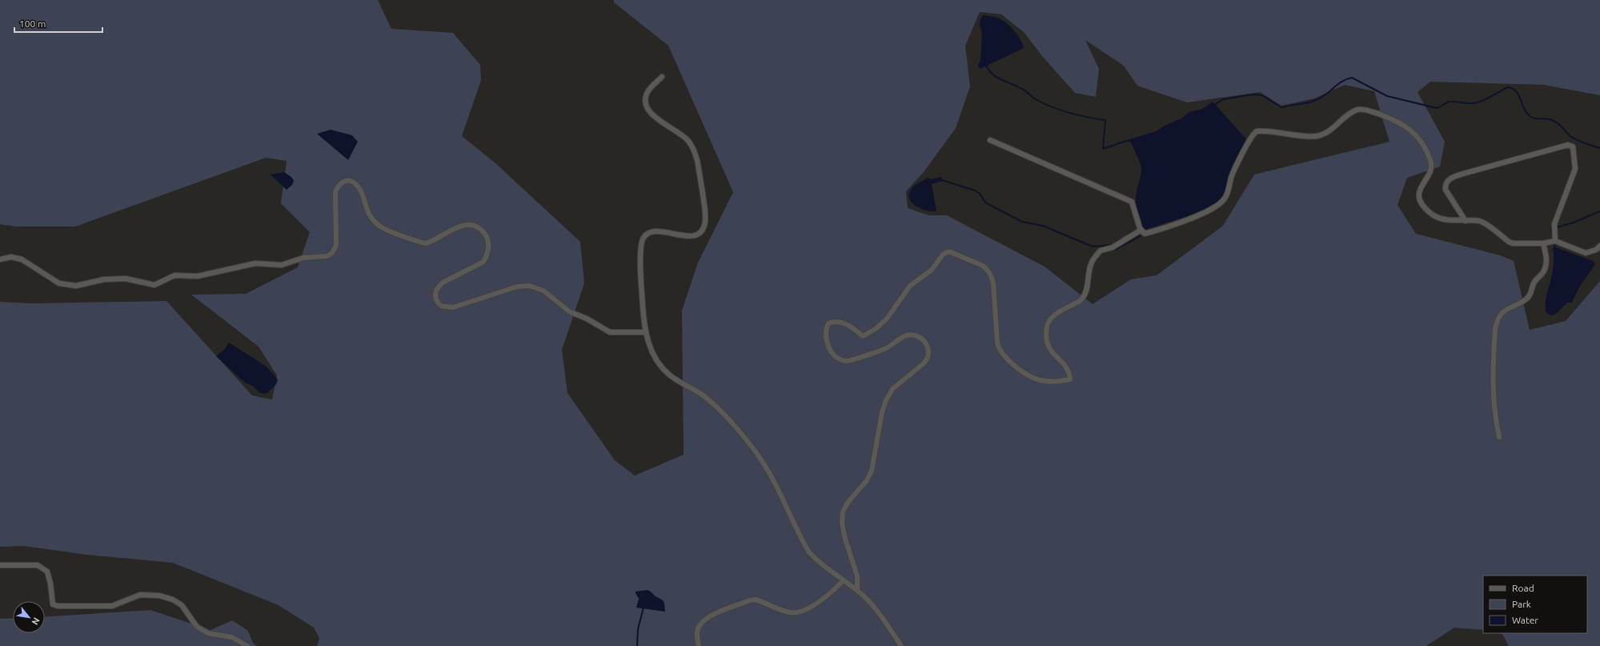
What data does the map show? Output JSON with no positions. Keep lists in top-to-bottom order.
{
  "legend": ["Road", "Park", "Water"],
  "scale_bar": "100 m",
  "north": "bottom right"
}
